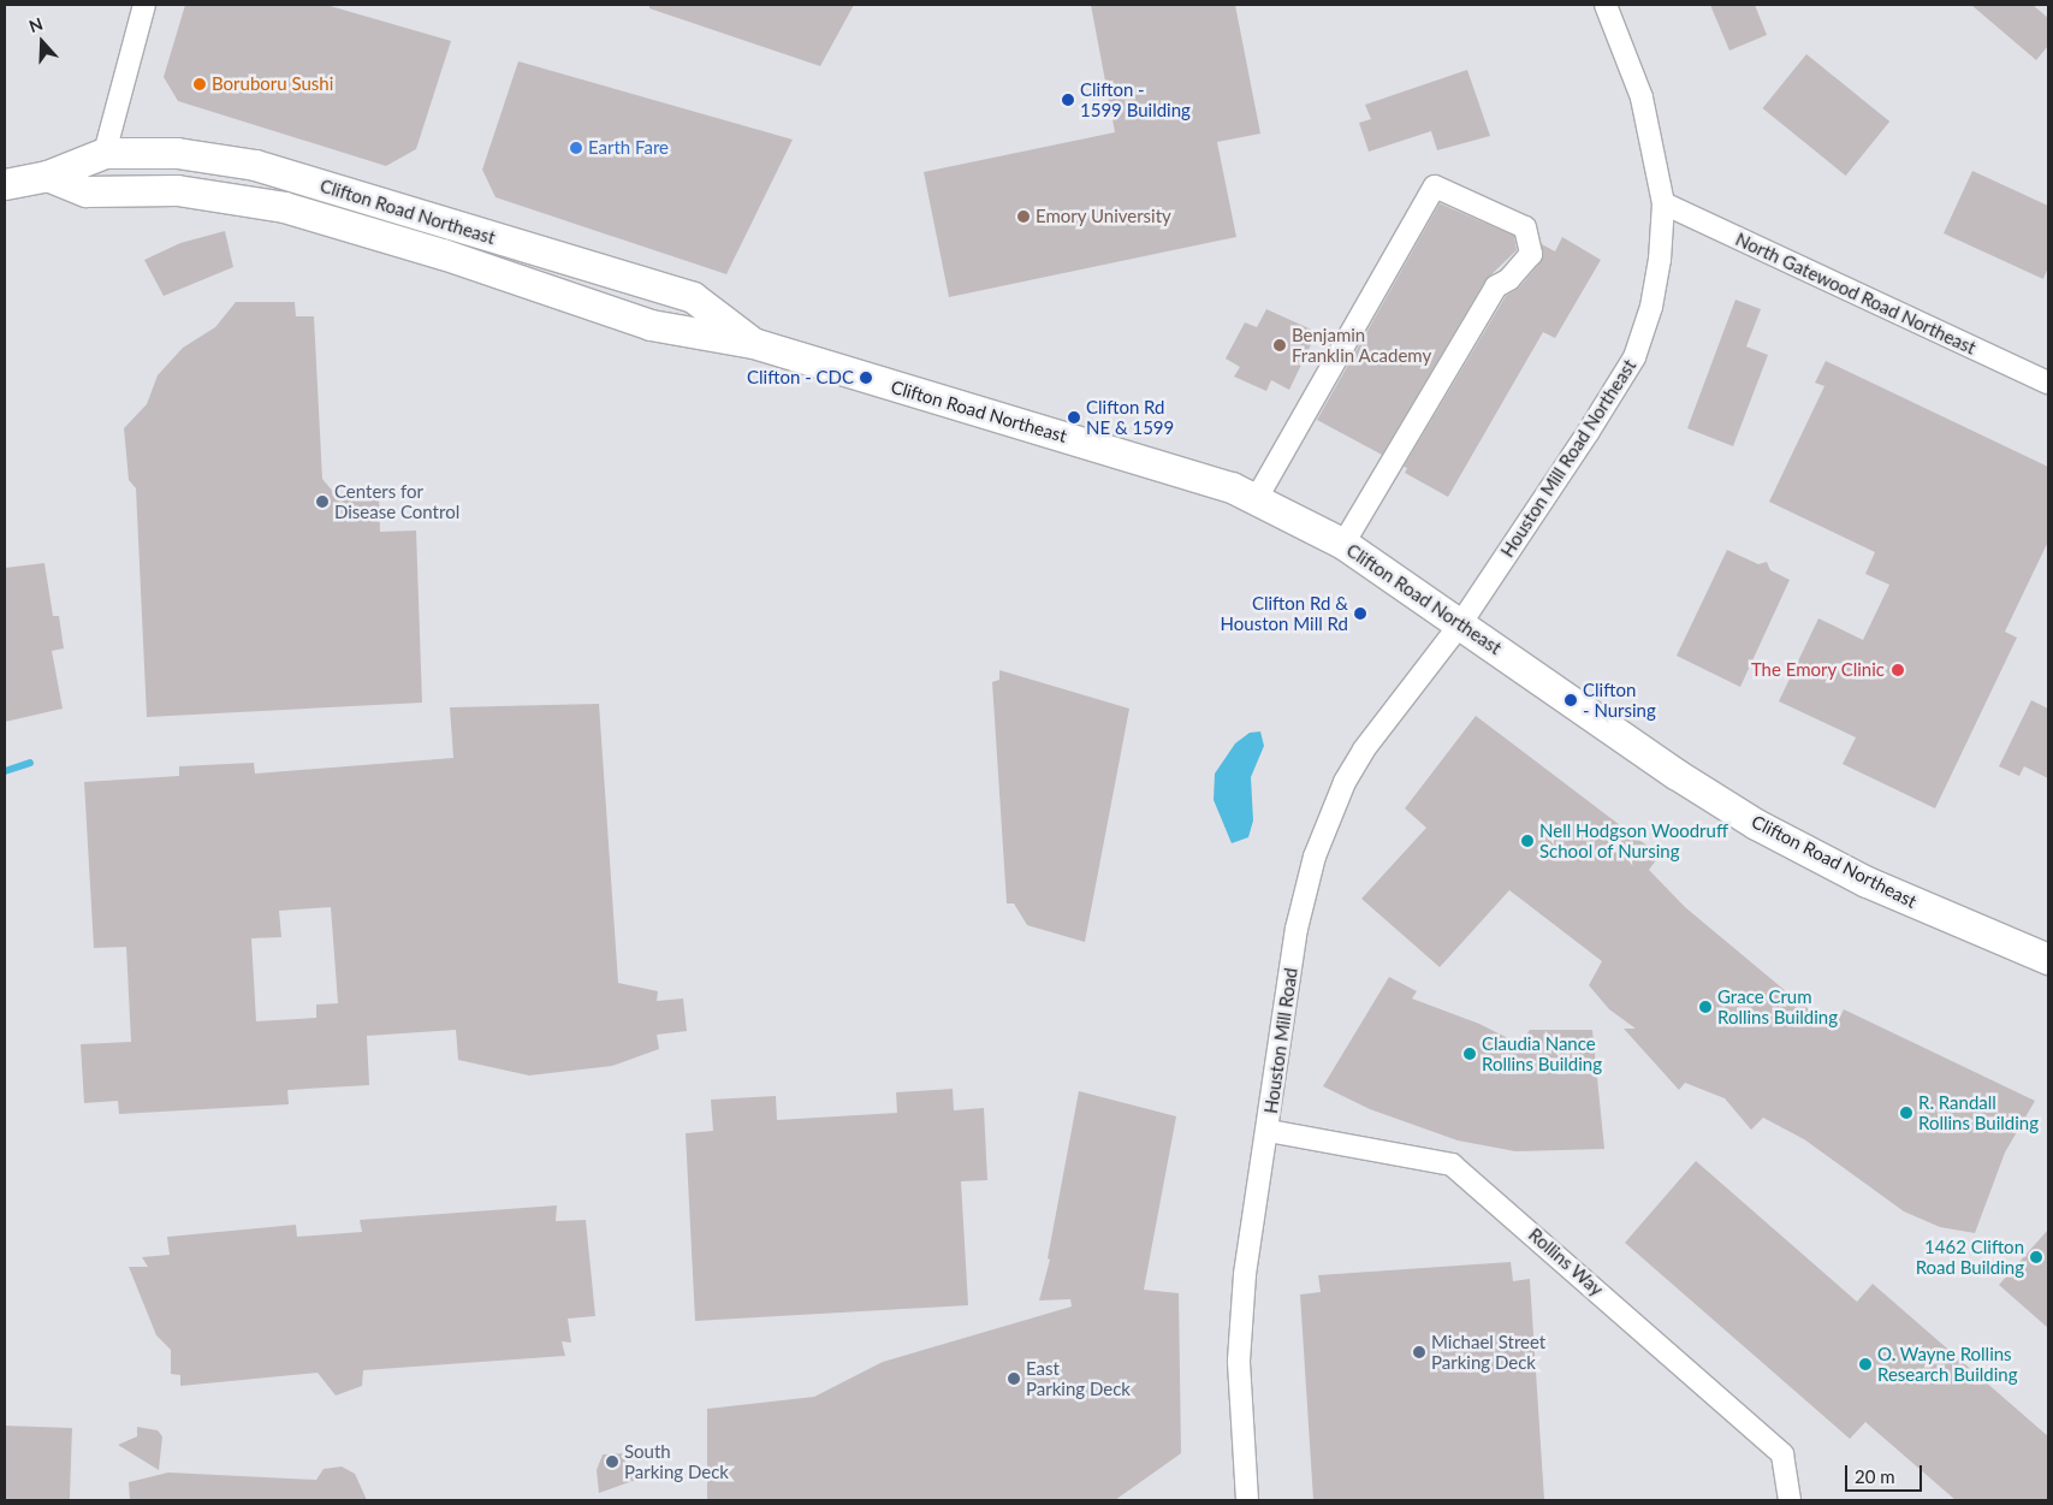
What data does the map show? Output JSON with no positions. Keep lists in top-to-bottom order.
{
  "streets": {
    "main road": ["Clifton Road Northeast"],
    "street": [
      "North Gatewood Road Northeast",
      "Houston Mill Road Northeast",
      "Houston Mill Road",
      "Rollins Way"
    ]
  },
  "crossings": [
    ["Clifton Road Northeast", "Houston Mill Road Northeast"],
    ["Clifton Road Northeast", "Houston Mill Road"],
    ["North Gatewood Road Northeast", "Houston Mill Road Northeast"],
    ["Houston Mill Road Northeast", "Houston Mill Road"],
    ["Houston Mill Road", "Rollins Way"]
  ],
  "places": [
    "Boruboru Sushi",
    "Clifton - 1599 Building",
    "Earth Fare",
    "Emory University",
    "Benjamin Franklin Academy",
    "Clifton - CDC",
    "Clifton Rd NE & 1599",
    "Centers for Disease Control",
    "Clifton Rd & Houston Mill Rd",
    "The Emory Clinic",
    "Clifton - Nursing",
    "Nell Hodgson Woodruff School of Nursing",
    "Grace Crum Rollins Building",
    "Claudia Nance Rollins Building",
    "R. Randall Rollins Building",
    "1462 Clifton Road Building",
    "Michael Street Parking Deck",
    "O. Wayne Rollins Research Building",
    "East Parking Deck",
    "South Parking Deck"
  ],
  "scale_bar": "20 m",
  "north": "top"
}
